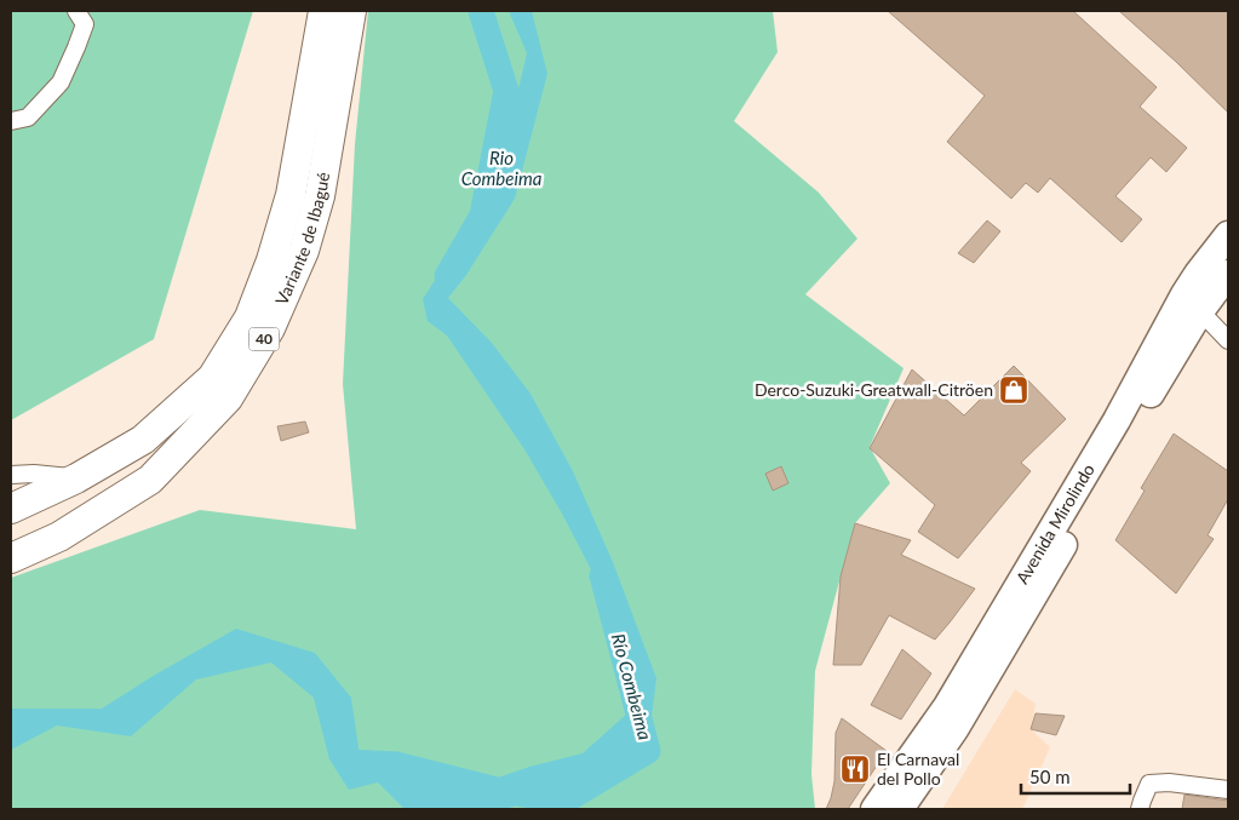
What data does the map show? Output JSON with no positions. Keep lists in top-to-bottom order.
{
  "streets": {
    "highway": ["Variante de Ibagué", "40"],
    "main road": ["Avenida Mirolindo"]
  },
  "water": ["Rio Combeima", "Río Combeima"],
  "places": {
    "shop": ["Derco-Suzuki-Greatwall-Citröen"],
    "restaurant": ["El Carnaval del Pollo"]
  },
  "scale_bar": "50 m"
}
